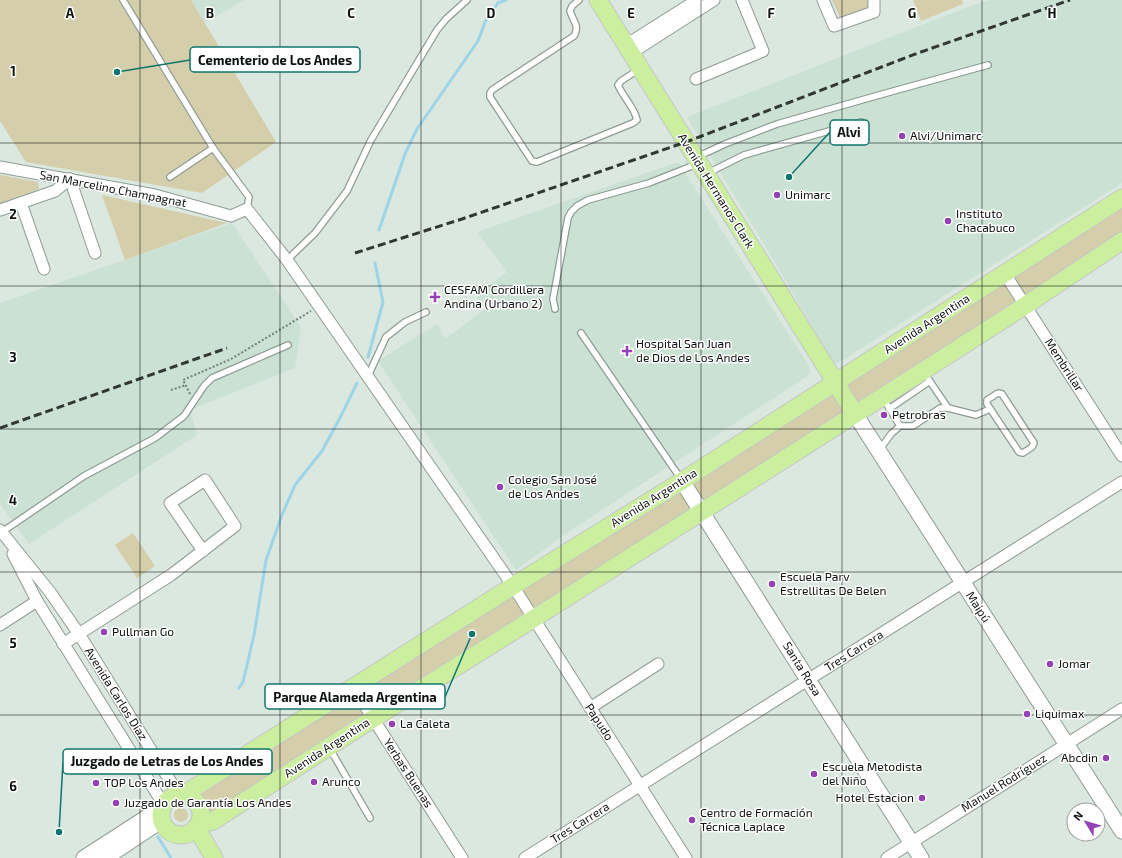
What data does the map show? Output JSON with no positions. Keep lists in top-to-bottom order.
{
  "streets": {
    "main road": [
      "Avenida Hermanos Clark",
      "Avenida Argentina",
      "Maipú",
      "Santa Rosa"
    ],
    "street": [
      "San Marcelino Champagnat",
      "Membrillar",
      "Tres Carrera",
      "Avenida Carlos Díaz",
      "Papudo",
      "Yerbas Buenas",
      "Manuel Rodríguez"
    ]
  },
  "crossings": [
    ["San Marcelino Champagnat", "Papudo"],
    ["Avenida Hermanos Clark", "Avenida Argentina"],
    ["Avenida Hermanos Clark", "Maipú"],
    ["Avenida Argentina", "Membrillar"],
    ["Avenida Argentina", "Maipú"],
    ["Avenida Argentina", "Santa Rosa"],
    ["Avenida Argentina", "Avenida Carlos Díaz"],
    ["Avenida Argentina", "Papudo"],
    ["Avenida Argentina", "Yerbas Buenas"],
    ["Maipú", "Tres Carrera"],
    ["Maipú", "Manuel Rodríguez"],
    ["Tres Carrera", "Santa Rosa"],
    ["Tres Carrera", "Papudo"],
    ["Santa Rosa", "Manuel Rodríguez"]
  ],
  "places": {
    "other": [
      "Cementerio de Los Andes",
      "Alvi/Unimarc",
      "Alvi",
      "Unimarc",
      "Instituto Chacabuco",
      "Petrobras",
      "Colegio San José de Los Andes",
      "Escuela Parv Estrellitas De Belen",
      "Pullman Go",
      "Parque Alameda Argentina",
      "Jomar",
      "Liquimax",
      "La Caleta",
      "Abcdin",
      "Escuela Metodista del Niño",
      "Arunco",
      "TOP Los Andes",
      "Hotel Estacion",
      "Juzgado de Garantía Los Andes",
      "Centro de Formación Técnica Laplace",
      "Juzgado de Letras de Los Andes"
    ],
    "health": ["CESFAM Cordillera Andina (Urbano 2)", "Hospital San Juan de Dios de Los Andes"]
  },
  "north": "top left",
  "grid": {
    "columns": [
      "A",
      "B",
      "C",
      "D",
      "E",
      "F",
      "G",
      "H"
    ],
    "rows": [
      "1",
      "2",
      "3",
      "4",
      "5",
      "6"
    ]
  }
}
